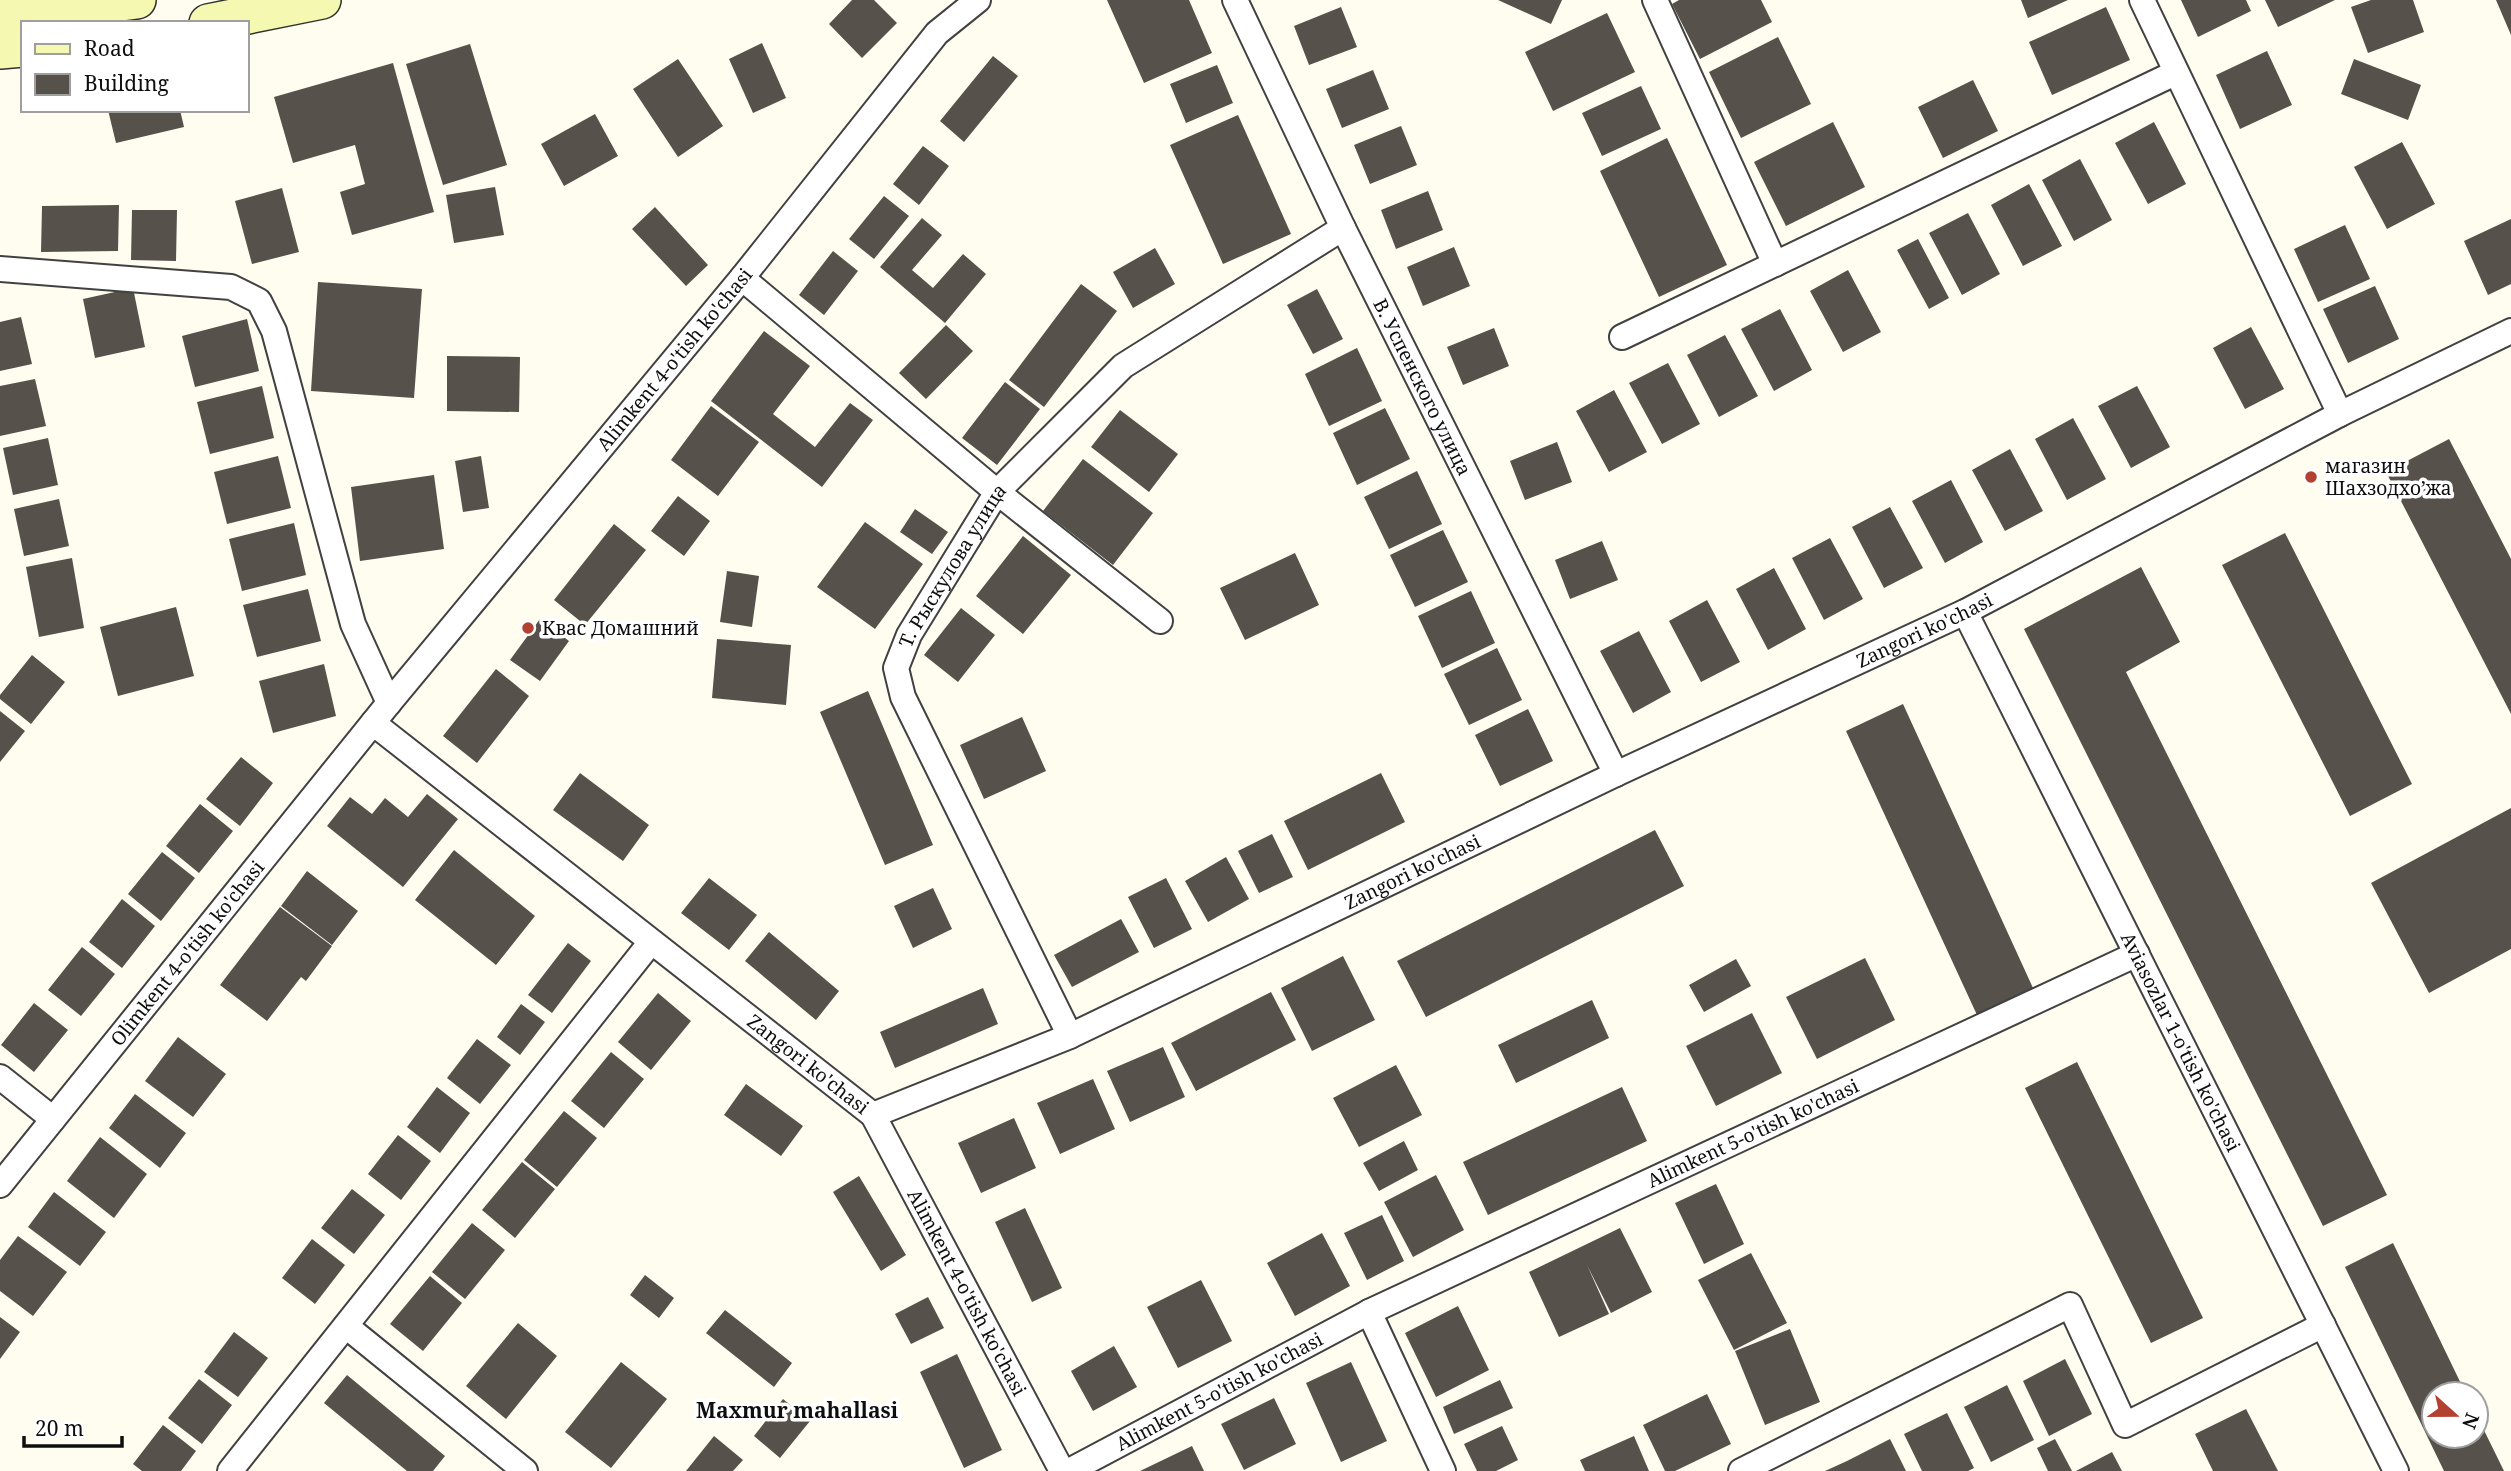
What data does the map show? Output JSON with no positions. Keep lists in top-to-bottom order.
{
  "streets": {
    "street": [
      "Alimkent 4-o'tish ko'chasi",
      "В. Успенского улица",
      "Т. Рыскулова улица",
      "Zangori ko'chasi",
      "Olimkent 4-o'tish ko'chasi",
      "Aviasozlar 1-o'tish ko'chasi",
      "Alimkent 5-o'tish ko'chasi"
    ]
  },
  "crossings": [
    ["Alimkent 4-o'tish ko'chasi", "Zangori ko'chasi"],
    ["Alimkent 4-o'tish ko'chasi", "Olimkent 4-o'tish ko'chasi"],
    ["В. Успенского улица", "Т. Рыскулова улица"],
    ["В. Успенского улица", "Zangori ko'chasi"],
    ["Т. Рыскулова улица", "Zangori ko'chasi"],
    ["Zangori ko'chasi", "Olimkent 4-o'tish ko'chasi"],
    ["Zangori ko'chasi", "Aviasozlar 1-o'tish ko'chasi"],
    ["Aviasozlar 1-o'tish ko'chasi", "Alimkent 5-o'tish ko'chasi"]
  ],
  "districts": ["Maxmur mahallasi"],
  "places": ["магазин Шахзодхо’жа", "Квас Домашний"],
  "legend": ["Road", "Building"],
  "scale_bar": "20 m",
  "north": "right"
}
